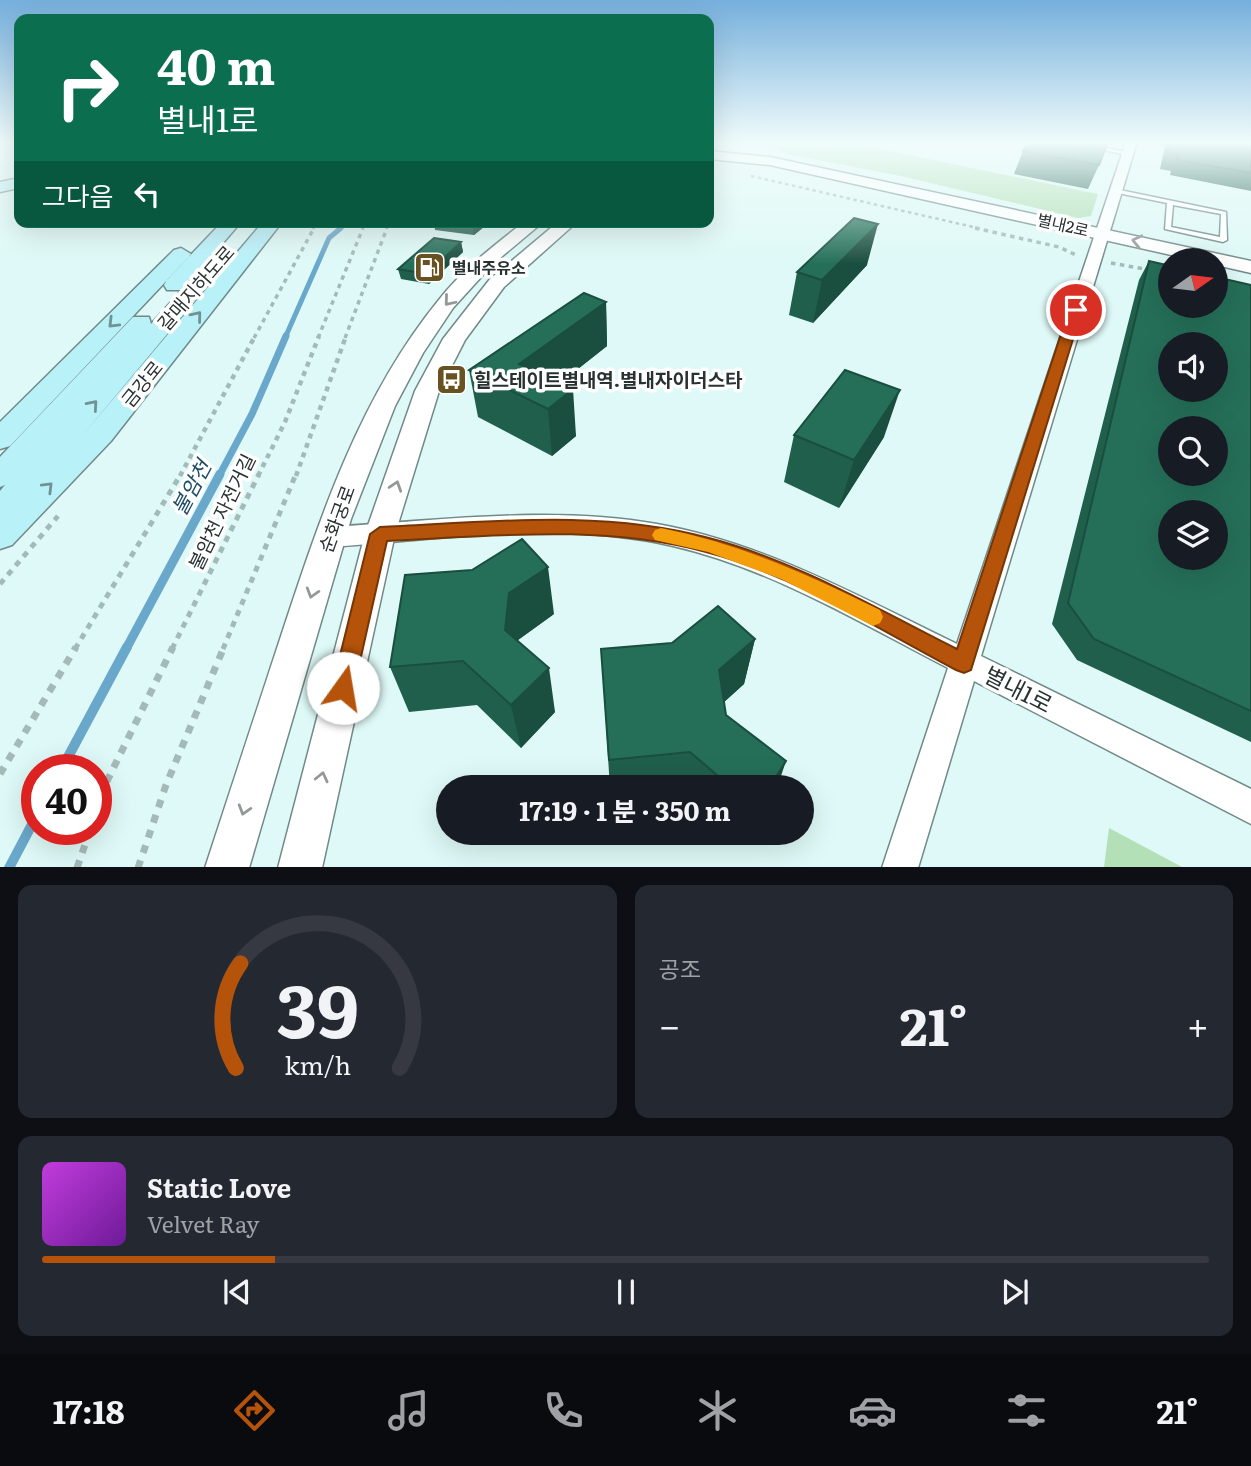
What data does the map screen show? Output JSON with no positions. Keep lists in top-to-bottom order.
{
  "streets": {
    "main road": ["갈매지하도로", "금강로"],
    "street": ["별내2로", "순화궁로", "별내1로"],
    "path": ["불암천 자전거길"]
  },
  "crossings": [
    ["순화궁로", "별내1로"]
  ],
  "water": ["불암천"],
  "places": {
    "fuel station": ["별내주유소"],
    "bus stop": ["힐스테이트별내역.별내자이더스타"]
  },
  "north": "right",
  "page": {
    "turn": ["40 m", "별내1로"],
    "then": "그다음",
    "limit": "40",
    "trip": "17:19 · 1 분 · 350 m",
    "tile": "공조",
    "heat": ["−", "21°", "+"],
    "song": ["Static Love", "Velvet Ray"],
    "tabs": ["17:18", "21°"],
    "gauge": ["39", "km/h"]
  }
}
